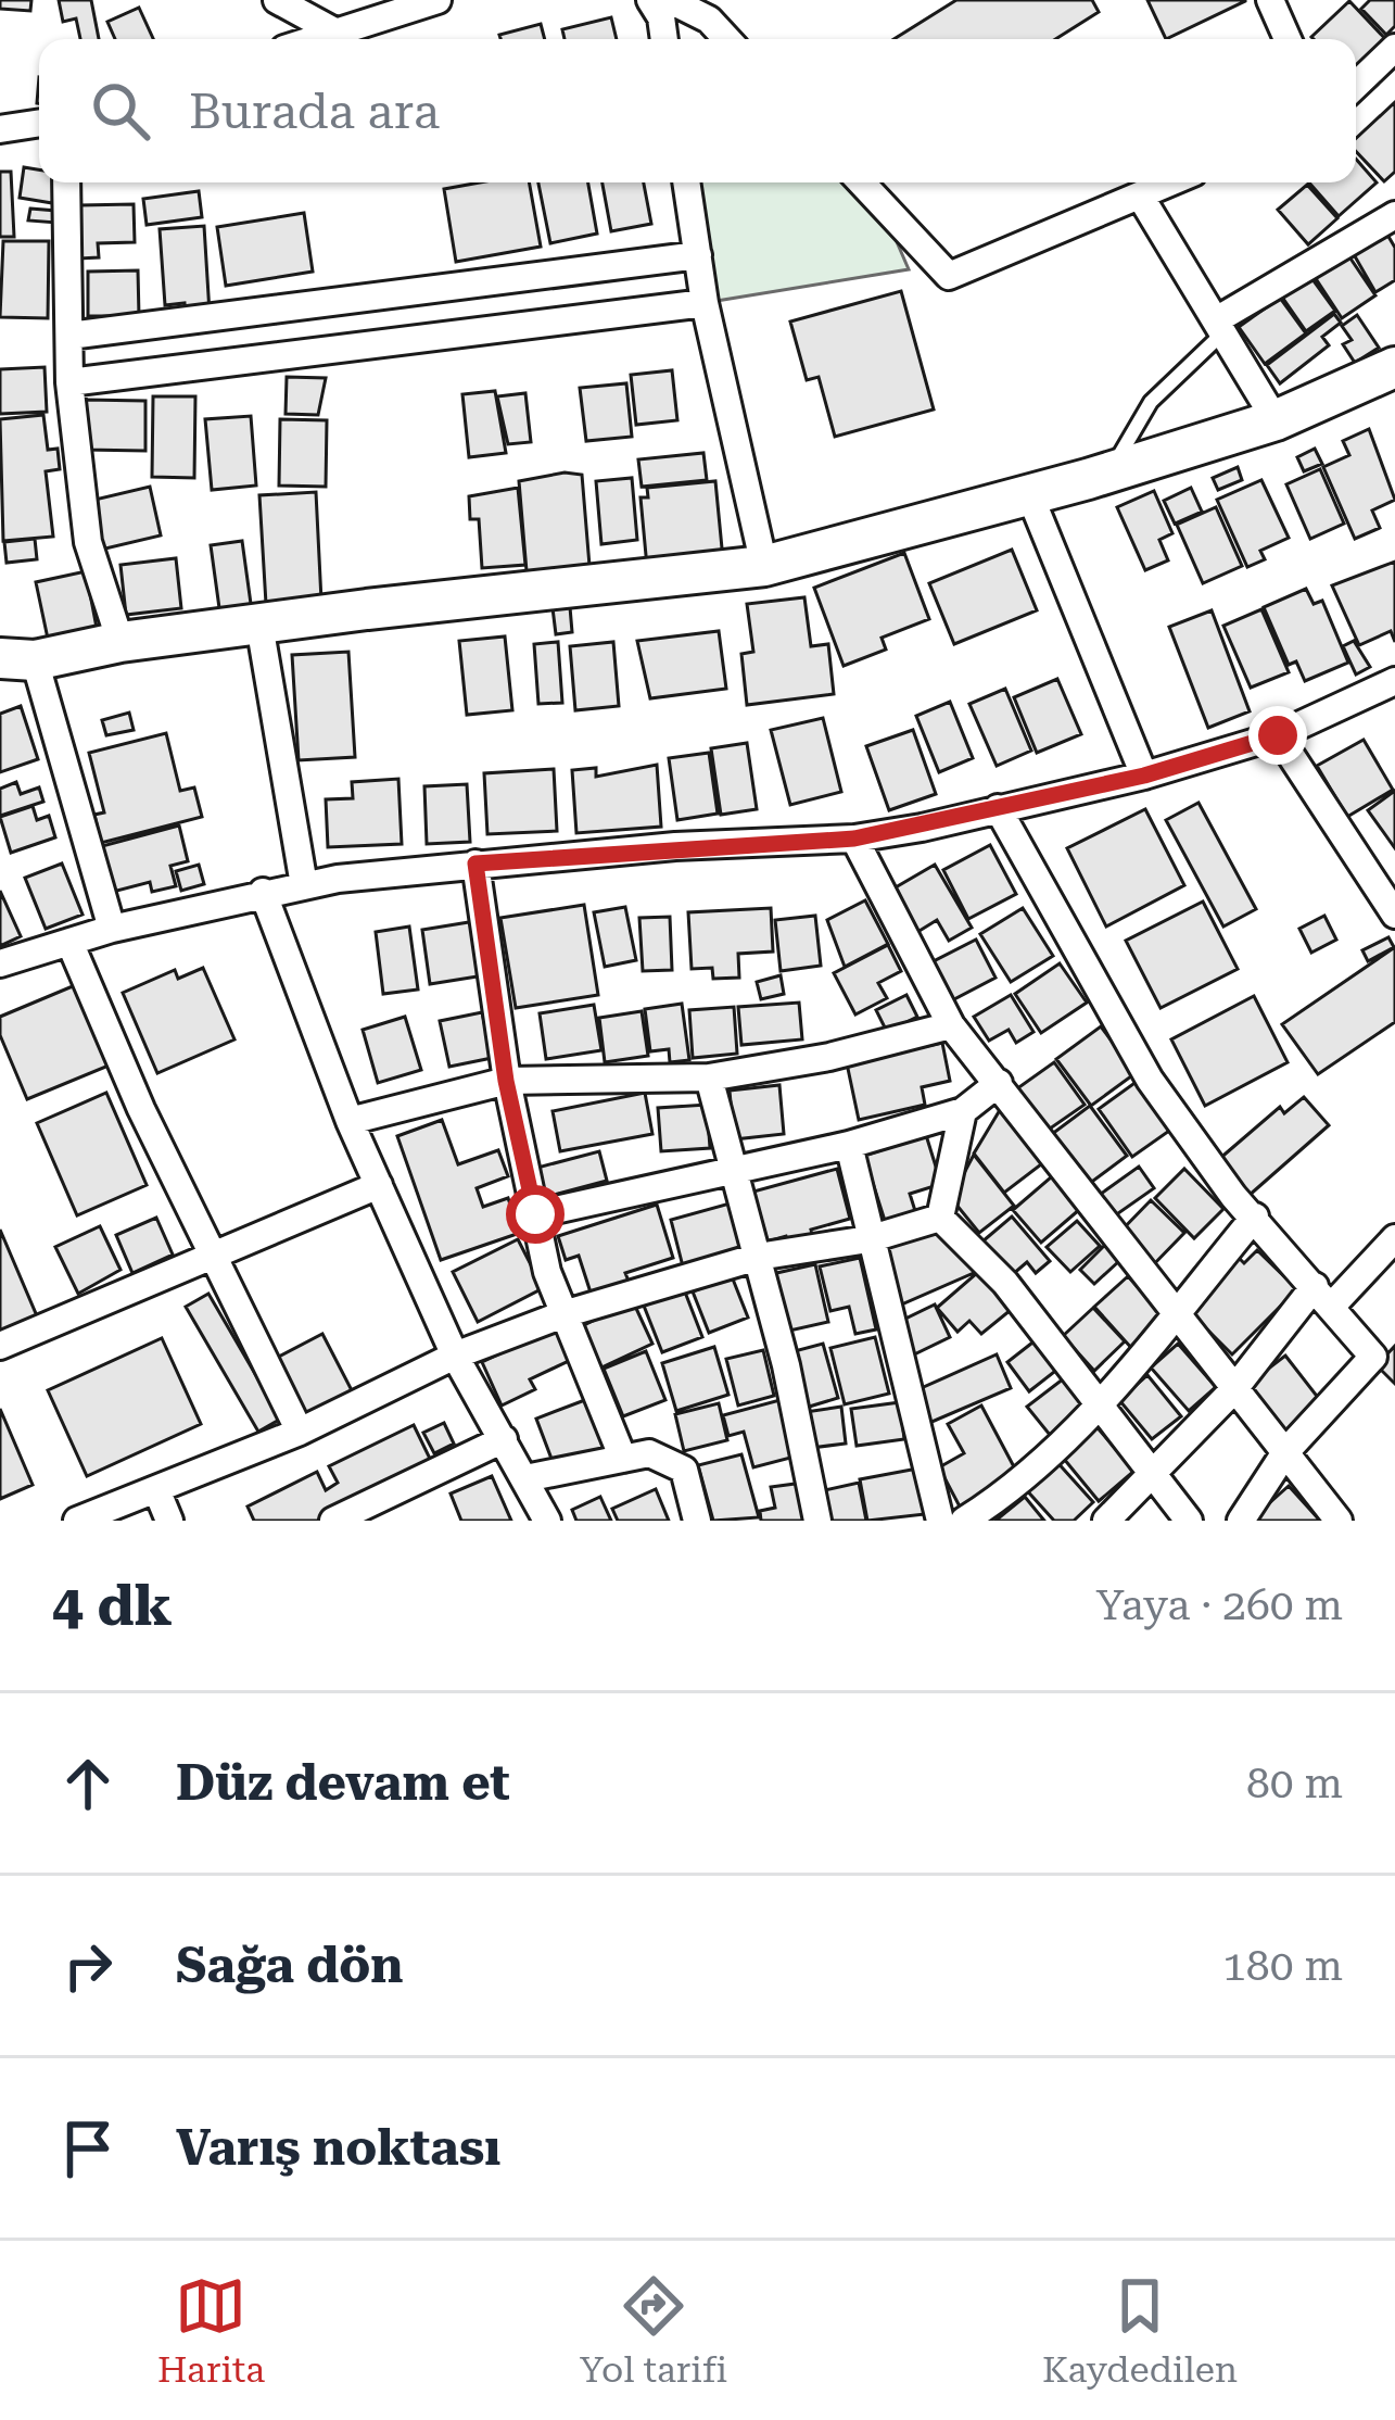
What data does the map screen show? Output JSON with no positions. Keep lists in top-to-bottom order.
{
  "page": {
    "search": "Burada ara",
    "heading": ["4 dk", "Yaya · 260 m"],
    "list": [
      ["Düz devam et", "80 m"],
      ["Sağa dön", "180 m"],
      "Varış noktası"
    ],
    "nav": ["Harita", "Yol tarifi", "Kaydedilen"]
  }
}
